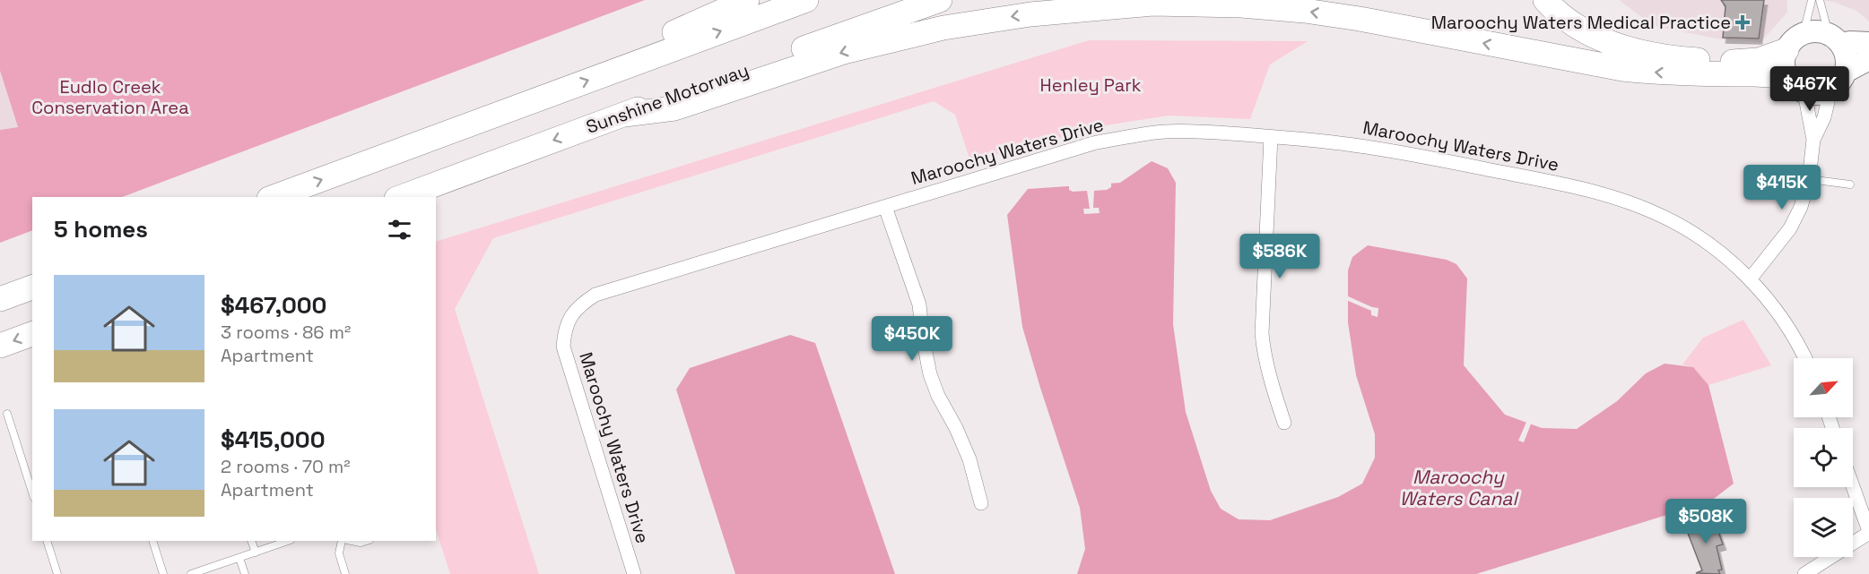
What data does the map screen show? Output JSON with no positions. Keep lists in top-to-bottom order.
{
  "streets": {
    "highway": ["Sunshine Motorway"],
    "street": ["Maroochy Waters Drive"]
  },
  "water": ["Maroochy Waters Canal"],
  "parks": ["Henley Park", "Eudlo Creek Conservation Area"],
  "places": {
    "health": ["Maroochy Waters Medical Practice"]
  },
  "north": "top right",
  "page": {
    "price": [
      "$467K",
      "$415K",
      "$586K",
      "$450K",
      "$508K"
    ],
    "heading": "5 homes",
    "list": [
      {
        "name": "$467,000",
        "note": "3 rooms · 86 m² · Apartment"
      },
      {
        "name": "$415,000",
        "note": "2 rooms · 70 m² · Apartment"
      }
    ]
  }
}
